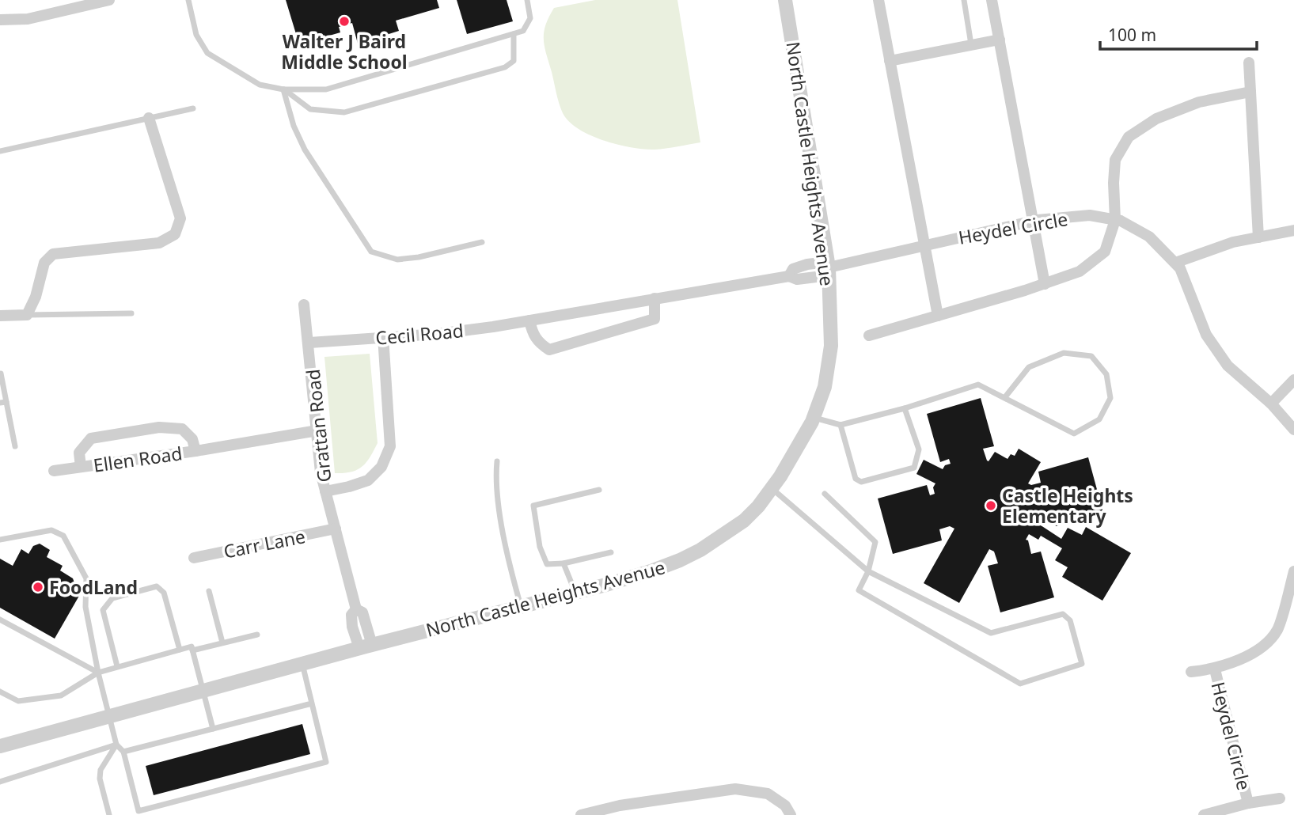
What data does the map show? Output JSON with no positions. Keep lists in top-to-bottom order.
{
  "streets": {
    "street": [
      "North Castle Heights Avenue",
      "Heydel Circle",
      "Cecil Road",
      "Grattan Road",
      "Ellen Road",
      "Carr Lane"
    ]
  },
  "crossings": [
    ["North Castle Heights Avenue", "Heydel Circle"],
    ["North Castle Heights Avenue", "Grattan Road"],
    ["Heydel Circle", "Cecil Road"],
    ["Cecil Road", "Grattan Road"],
    ["Grattan Road", "Ellen Road"],
    ["Grattan Road", "Carr Lane"]
  ],
  "places": ["Walter J Baird Middle School", "Castle Heights Elementary", "FoodLand"],
  "scale_bar": "100 m"
}
